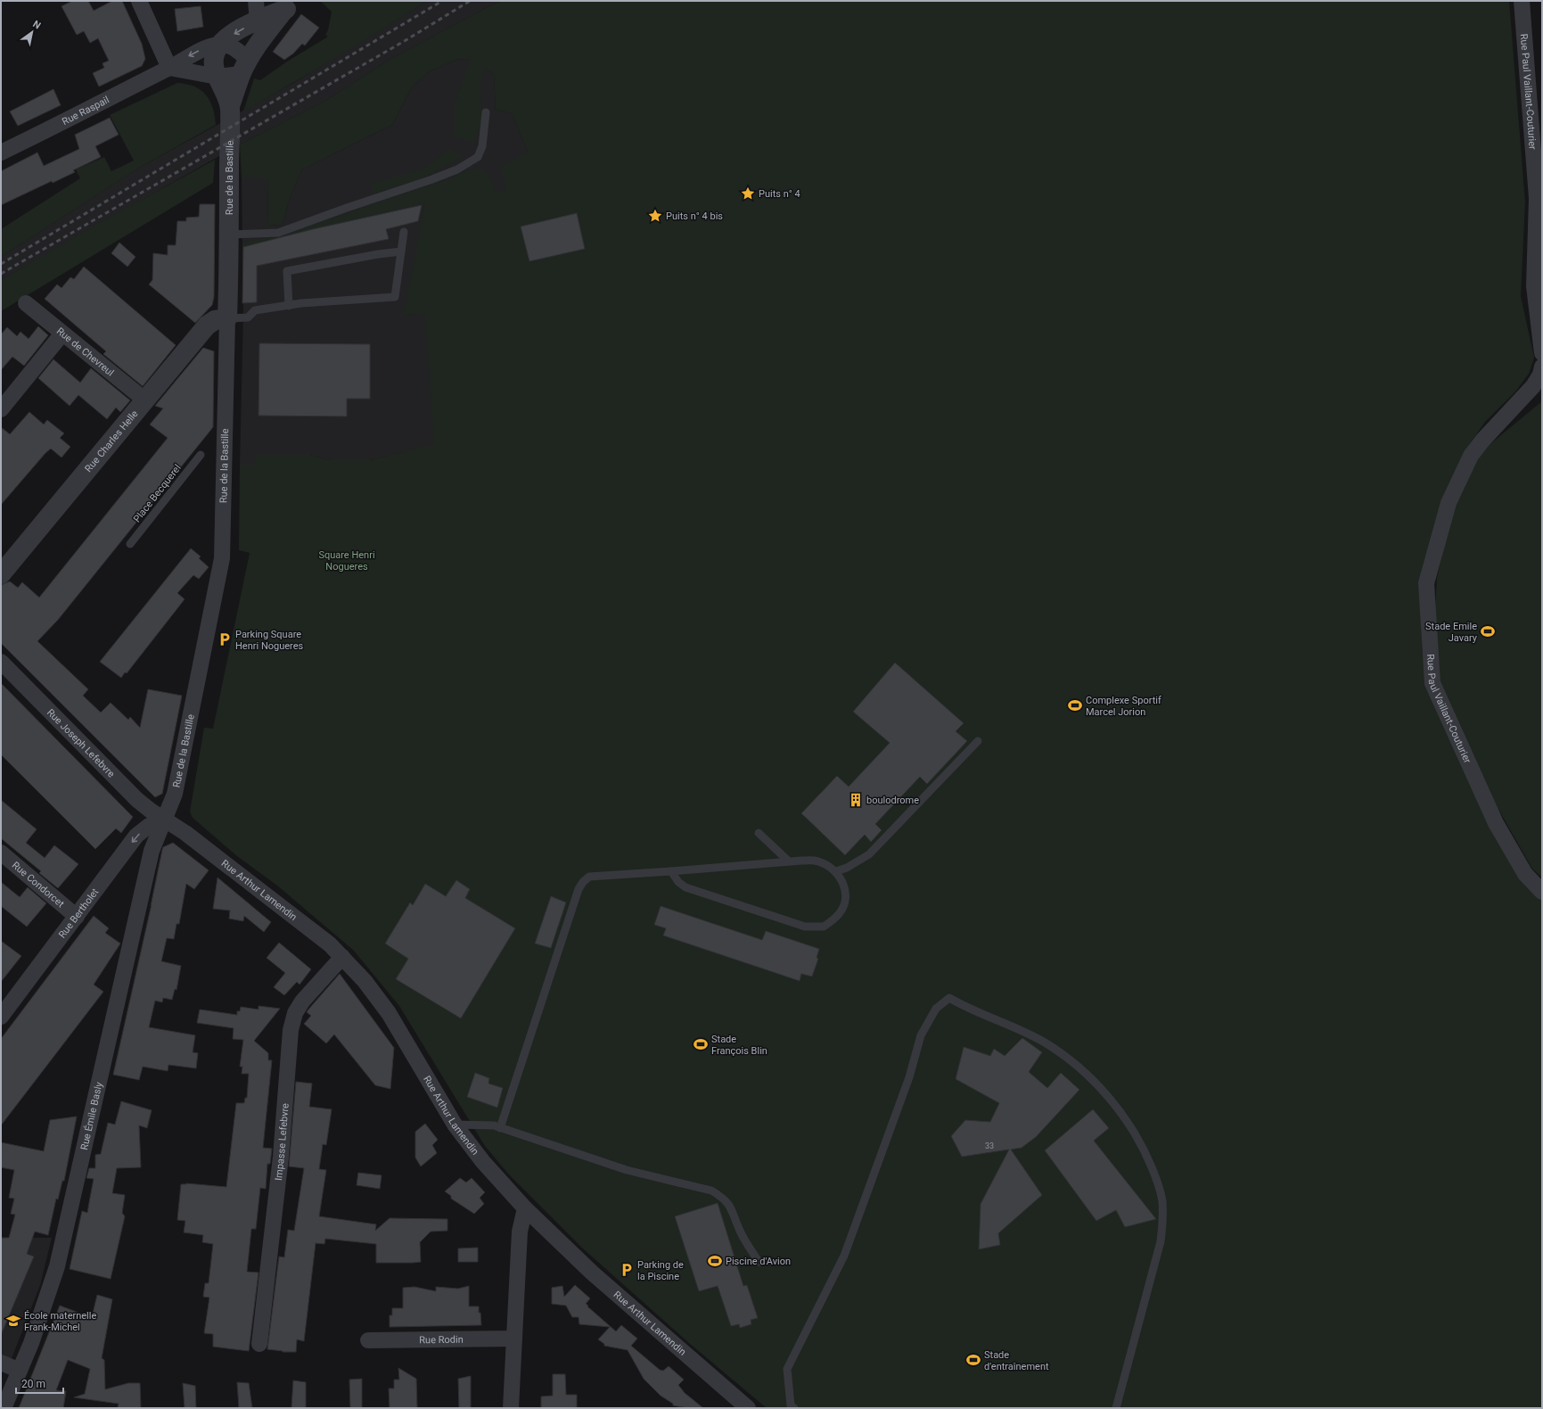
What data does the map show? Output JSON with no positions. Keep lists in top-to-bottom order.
{
  "streets": {
    "street": [
      "Rue Paul Vaillant-Couturier",
      "Rue Raspail",
      "Rue de la Bastille",
      "Rue de Chevreul",
      "Rue Charles Helle",
      "Rue Joseph Lefebvre",
      "Rue Condorcet",
      "Rue Arthur Lamendin",
      "Rue Bertholet",
      "Rue Émile Basly",
      "Impasse Lefebvre",
      "Rue Rodin"
    ],
    "lane": ["Place Becquerel"]
  },
  "crossings": [
    ["Rue Raspail", "Rue de la Bastille"],
    ["Rue de la Bastille", "Rue Charles Helle"],
    ["Rue de la Bastille", "Rue Joseph Lefebvre"],
    ["Rue de la Bastille", "Rue Arthur Lamendin"],
    ["Rue de la Bastille", "Rue Bertholet"],
    ["Rue de la Bastille", "Rue Émile Basly"],
    ["Rue de Chevreul", "Rue Charles Helle"],
    ["Rue Joseph Lefebvre", "Rue Arthur Lamendin"],
    ["Rue Joseph Lefebvre", "Rue Bertholet"],
    ["Rue Joseph Lefebvre", "Rue Émile Basly"],
    ["Rue Condorcet", "Rue Bertholet"],
    ["Rue Arthur Lamendin", "Rue Bertholet"],
    ["Rue Arthur Lamendin", "Rue Émile Basly"],
    ["Rue Arthur Lamendin", "Impasse Lefebvre"],
    ["Rue Bertholet", "Rue Émile Basly"]
  ],
  "one_way": ["Rue Bertholet"],
  "parks": ["Square Henri Nogueres"],
  "places": {
    "place": ["Puits n° 4", "Puits n° 4 bis"],
    "sports": [
      "Stade Emile Javary",
      "Complexe Sportif Marcel Jorion",
      "Stade François Blin",
      "Piscine d'Avion",
      "Stade d'entraînement"
    ],
    "parking": ["Parking Square Henri Nogueres", "Parking de la Piscine"],
    "building": ["boulodrome"],
    "school or university": ["École maternelle Frank-Michel"]
  },
  "house_numbers": ["33"],
  "scale_bar": "20 m",
  "north": "top right"
}
